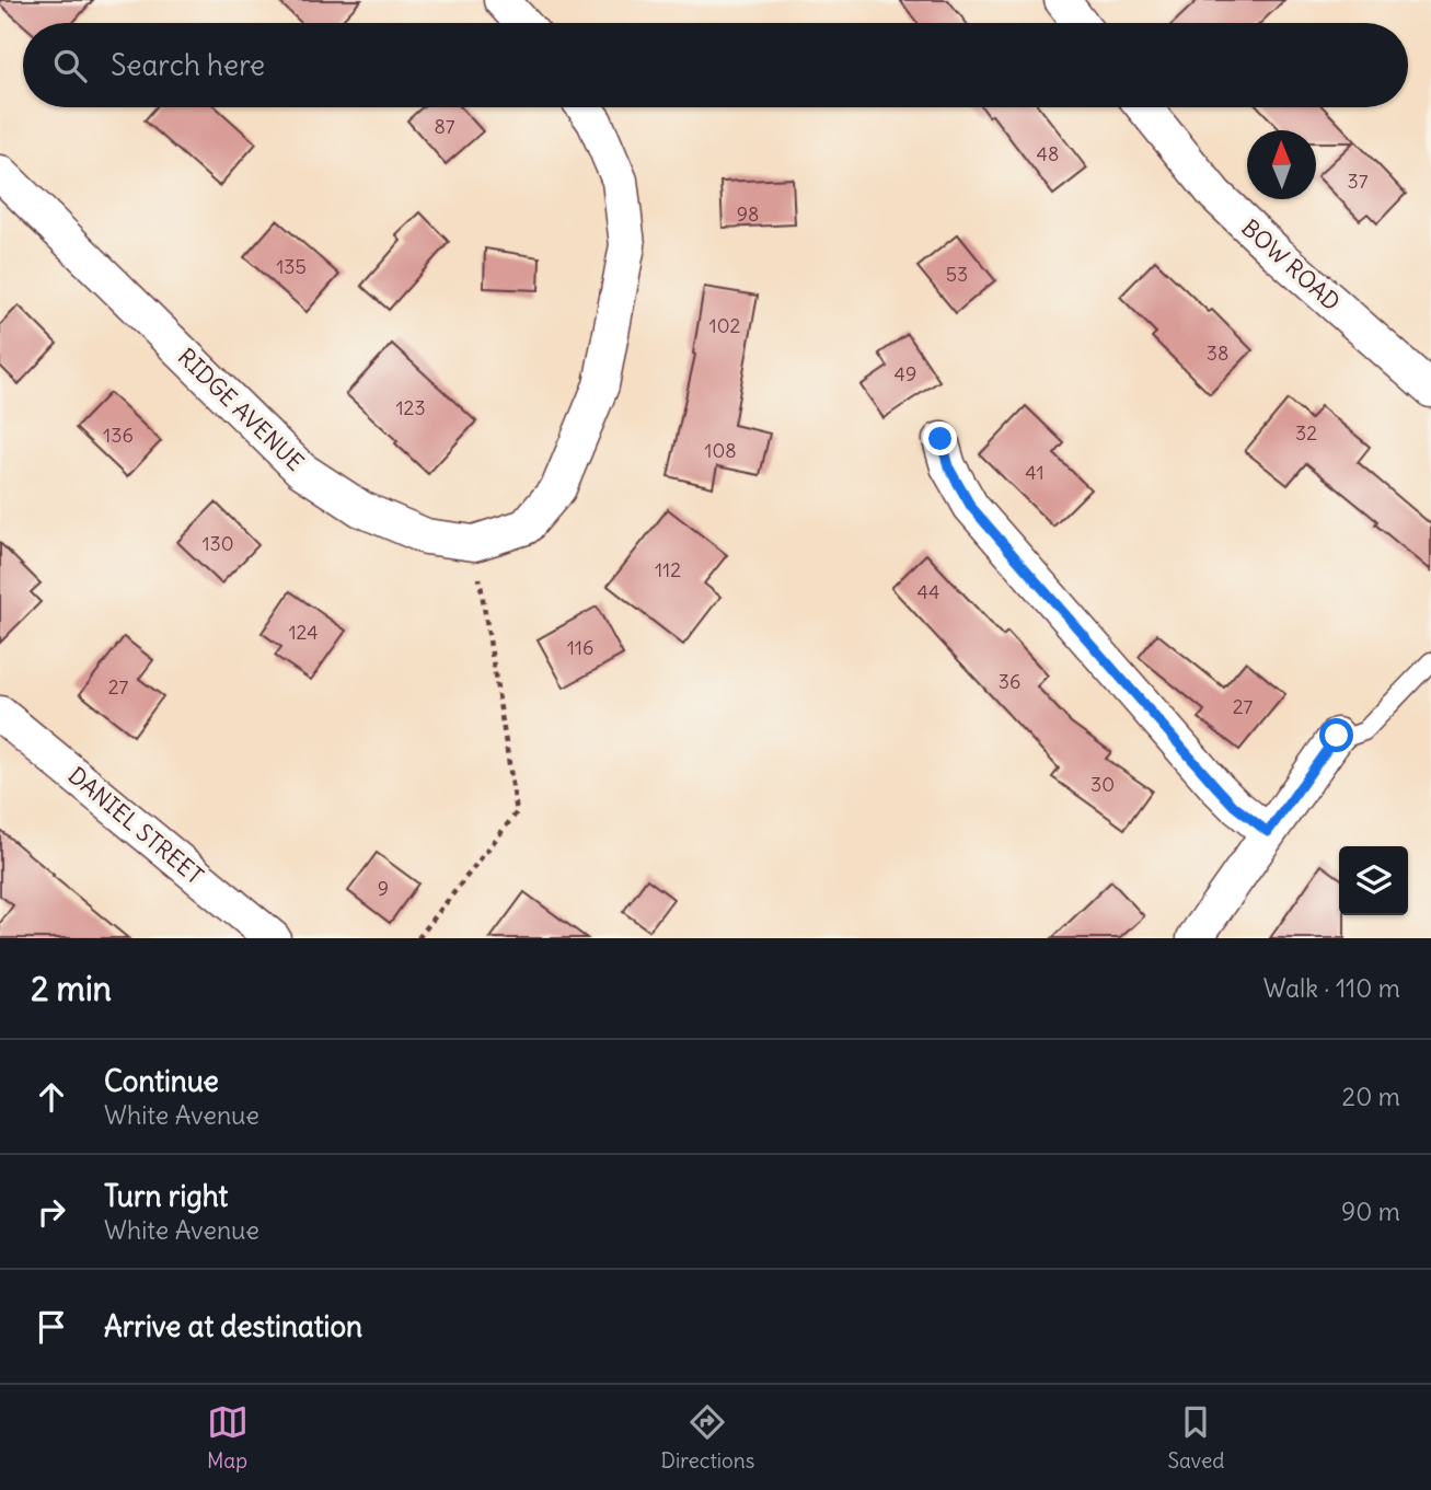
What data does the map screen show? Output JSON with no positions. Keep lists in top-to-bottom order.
{
  "streets": {
    "street": ["BOW ROAD", "RIDGE AVENUE", "DANIEL STREET"]
  },
  "house_numbers": [
    "87",
    "48",
    "37",
    "98",
    "135",
    "53",
    "102",
    "38",
    "49",
    "123",
    "32",
    "136",
    "108",
    "41",
    "130",
    "112",
    "44",
    "124",
    "116",
    "36",
    "27",
    "27",
    "30",
    "9"
  ],
  "north": "top",
  "page": {
    "search": "Search here",
    "heading": ["2 min", "Walk · 110 m"],
    "list": [
      ["Continue", "White Avenue", "20 m"],
      ["Turn right", "White Avenue", "90 m"],
      "Arrive at destination"
    ],
    "nav": ["Map", "Directions", "Saved"]
  }
}
